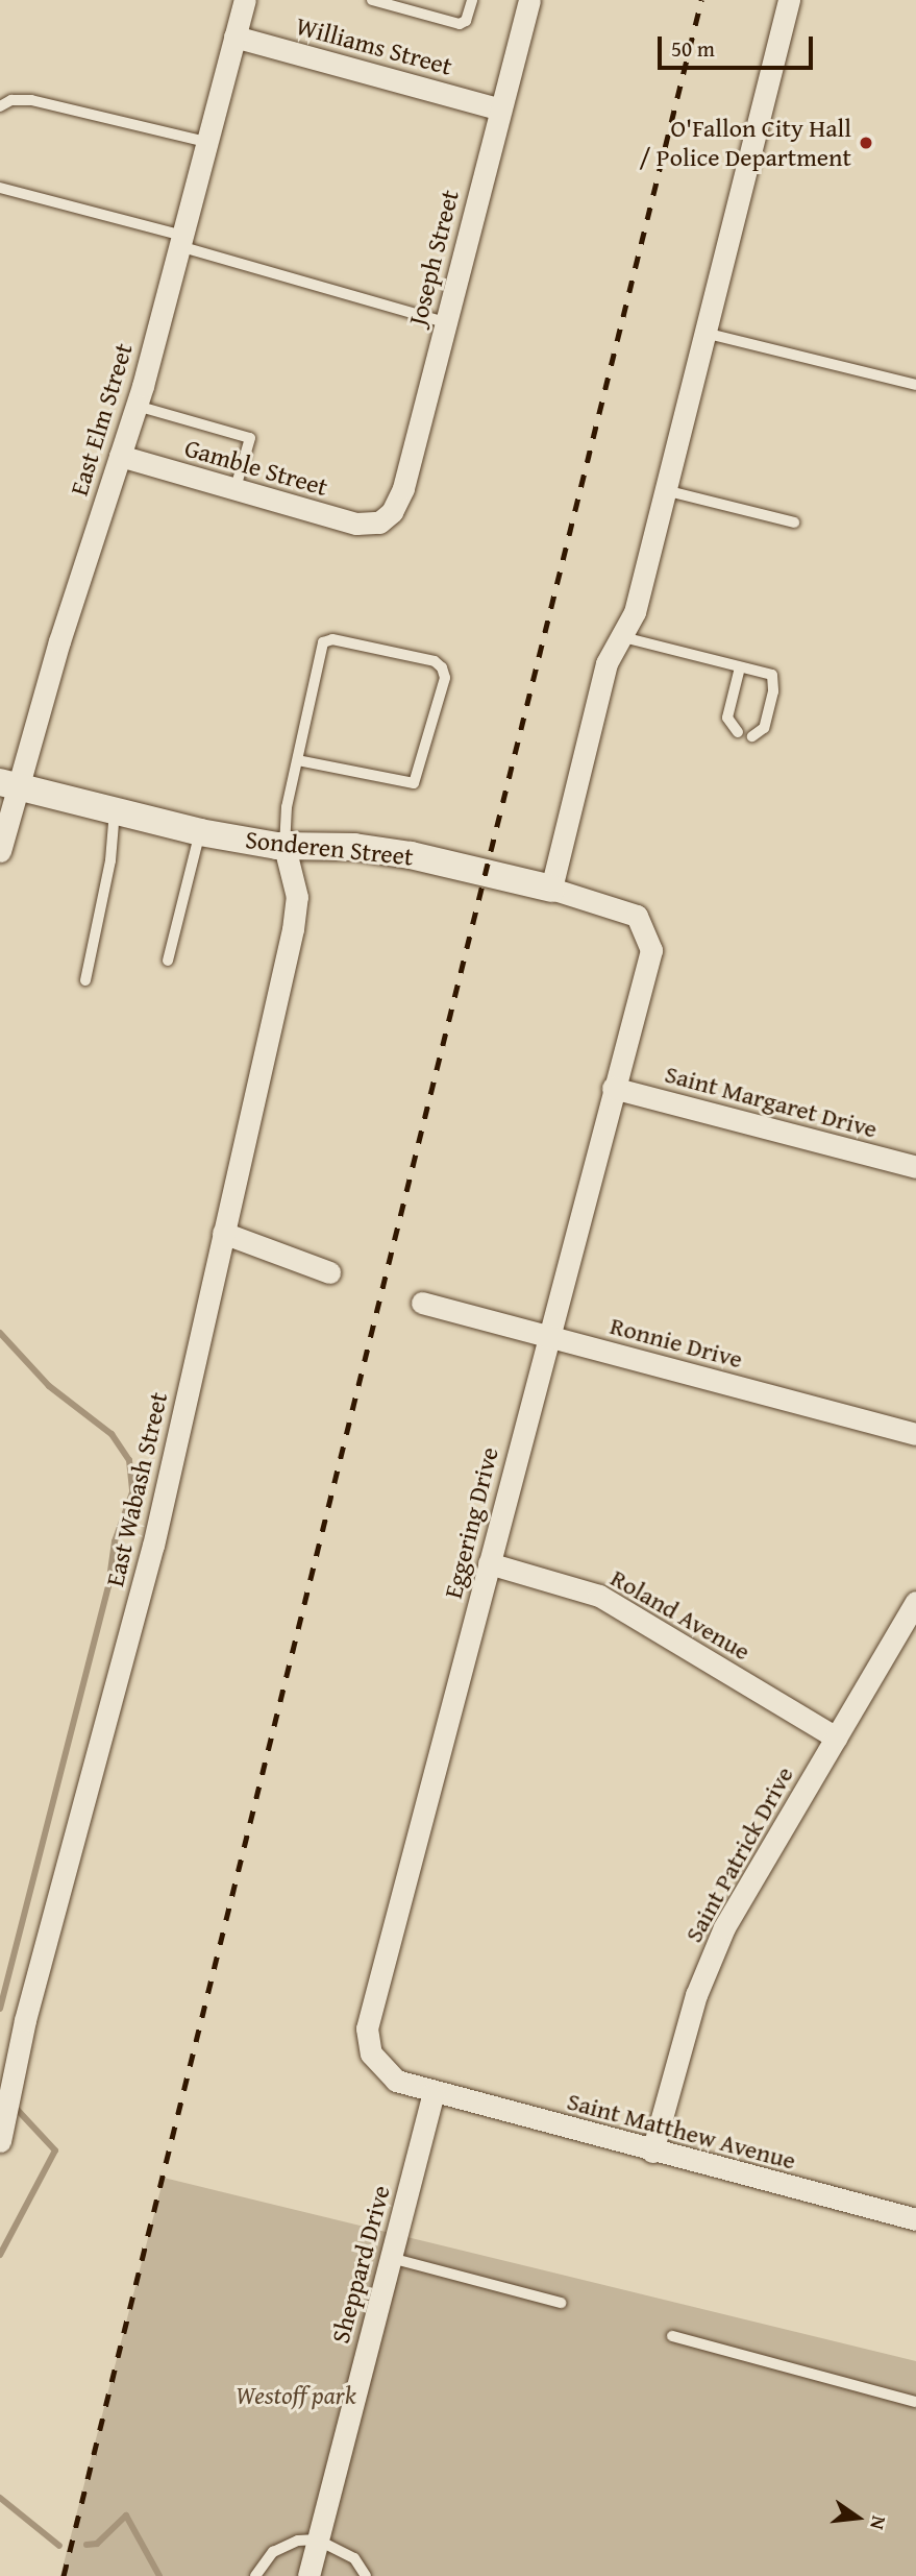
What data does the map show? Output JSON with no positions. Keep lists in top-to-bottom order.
{
  "streets": {
    "street": [
      "Williams Street",
      "Joseph Street",
      "East Elm Street",
      "Gamble Street",
      "Sonderen Street",
      "Saint Margaret Drive",
      "Ronnie Drive",
      "East Wabash Street",
      "Eggering Drive",
      "Roland Avenue",
      "Saint Patrick Drive",
      "Saint Matthew Avenue",
      "Sheppard Drive"
    ]
  },
  "crossings": [
    ["Williams Street", "Joseph Street"],
    ["Williams Street", "East Elm Street"],
    ["Joseph Street", "Gamble Street"],
    ["East Elm Street", "Gamble Street"],
    ["East Elm Street", "Sonderen Street"],
    ["Sonderen Street", "East Wabash Street"],
    ["Sonderen Street", "Eggering Drive"],
    ["Saint Margaret Drive", "Eggering Drive"],
    ["Ronnie Drive", "Eggering Drive"],
    ["Eggering Drive", "Roland Avenue"],
    ["Eggering Drive", "Saint Matthew Avenue"],
    ["Eggering Drive", "Sheppard Drive"],
    ["Roland Avenue", "Saint Patrick Drive"],
    ["Saint Patrick Drive", "Saint Matthew Avenue"],
    ["Saint Matthew Avenue", "Sheppard Drive"]
  ],
  "parks": ["Westoff park"],
  "places": ["O'Fallon City Hall / Police Department"],
  "scale_bar": "50 m",
  "north": "right"
}
